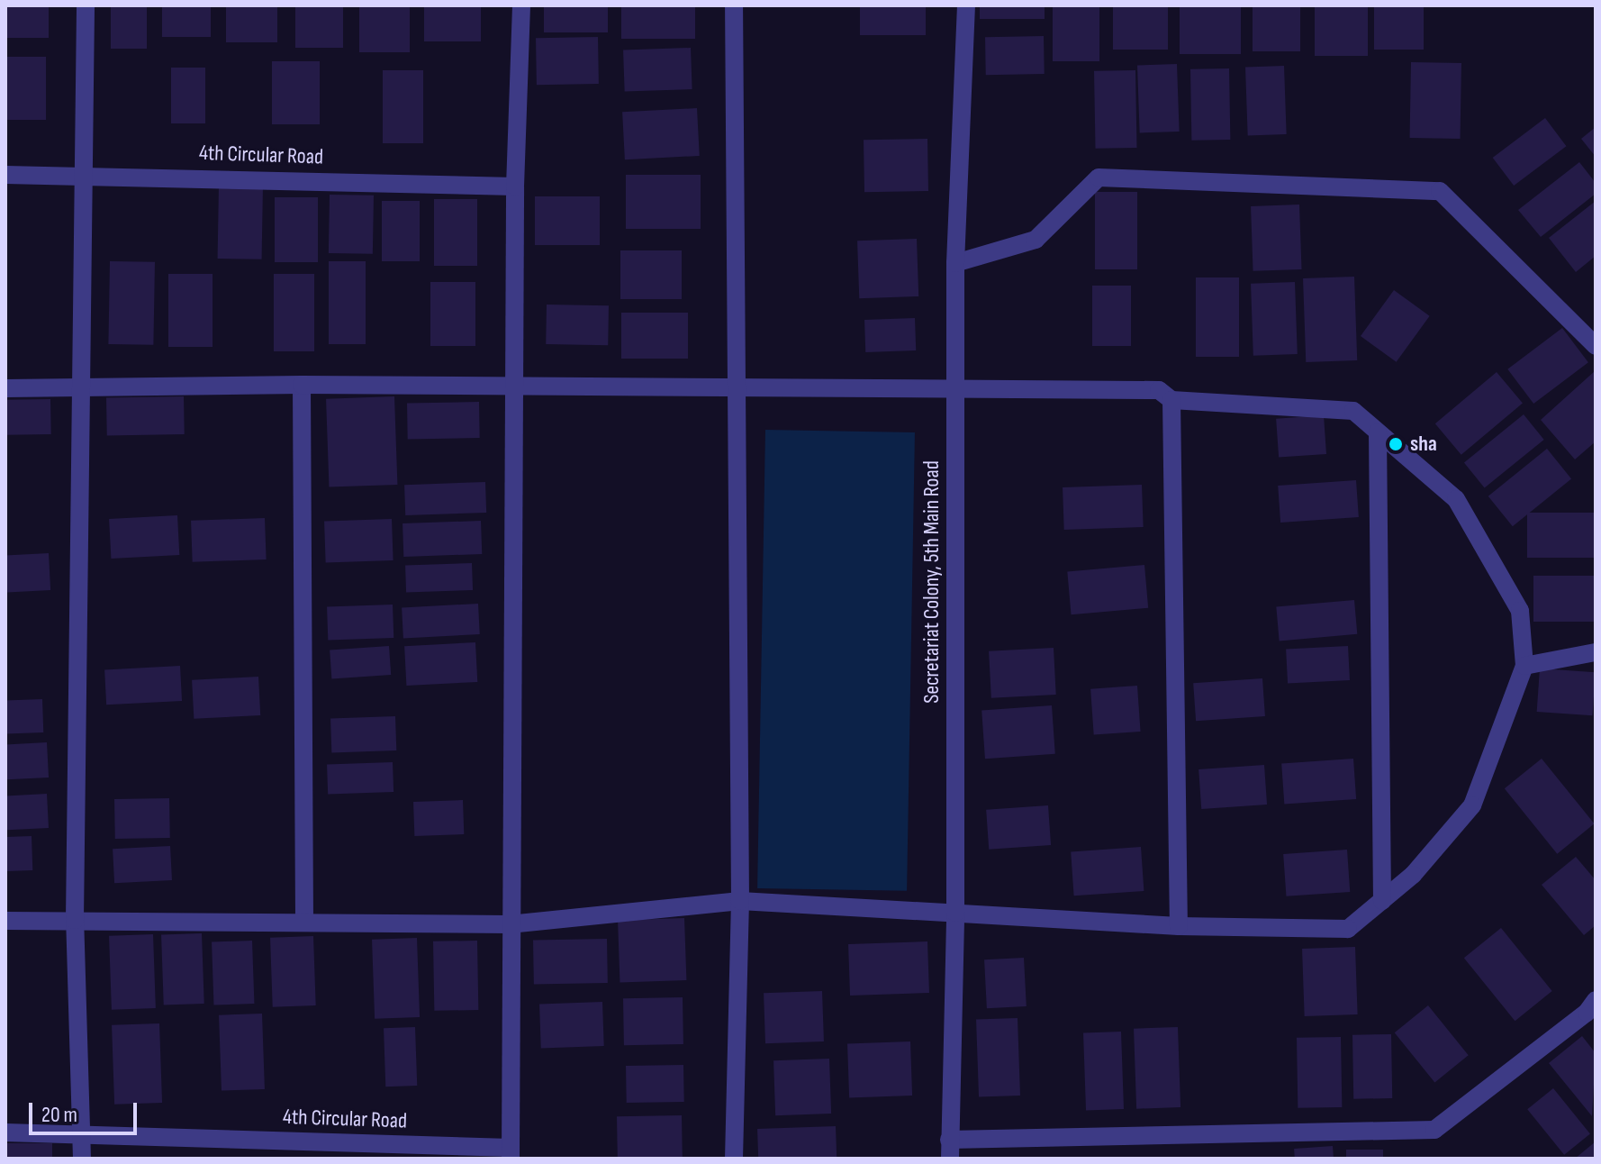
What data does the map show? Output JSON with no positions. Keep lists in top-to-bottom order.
{
  "streets": {
    "street": ["4th Circular Road", "Secretariat Colony, 5th Main Road"]
  },
  "places": ["sha"],
  "scale_bar": "20 m"
}
